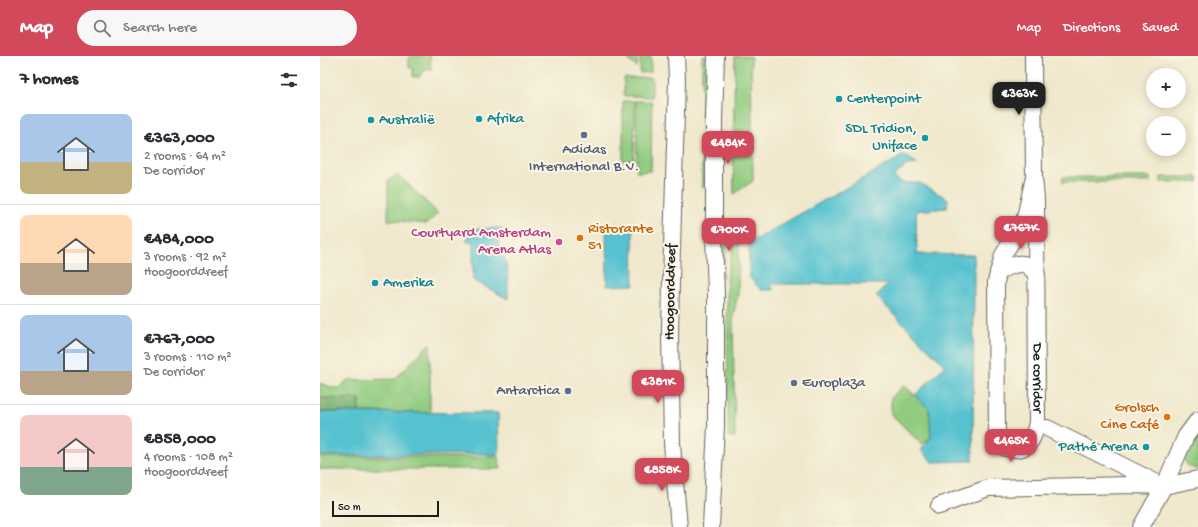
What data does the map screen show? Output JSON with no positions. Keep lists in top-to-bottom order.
{
  "streets": {
    "street": ["Hoogoorddreef", "De corridor"]
  },
  "places": [
    "Centerpoint",
    "Afrika",
    "Australië",
    "Adidas International B.V.",
    "SDL Tridion, Uniface",
    "Ristorante 51",
    "Courtyard Amsterdam Arena Atlas",
    "Amerika",
    "Europlaza",
    "Antarctica",
    "Grolsch Cine Café",
    "Pathé Arena"
  ],
  "scale_bar": "50 m",
  "page": {
    "header": "Map",
    "search": "Search here",
    "nav": ["Map", "Directions", "Saved"],
    "heading": "7 homes",
    "map_buttons": ["+", "−"],
    "price": [
      "€363K",
      "€484K",
      "€767K",
      "€700K",
      "€381K",
      "€465K",
      "€858K"
    ],
    "list": [
      {
        "name": "€363,000",
        "note": "2 rooms · 64 m² · De corridor"
      },
      {
        "name": "€484,000",
        "note": "3 rooms · 92 m² · Hoogoorddreef"
      },
      {
        "name": "€767,000",
        "note": "3 rooms · 110 m² · De corridor"
      },
      {
        "name": "€858,000",
        "note": "4 rooms · 108 m² · Hoogoorddreef"
      }
    ],
    "scale": "50 m"
  }
}
